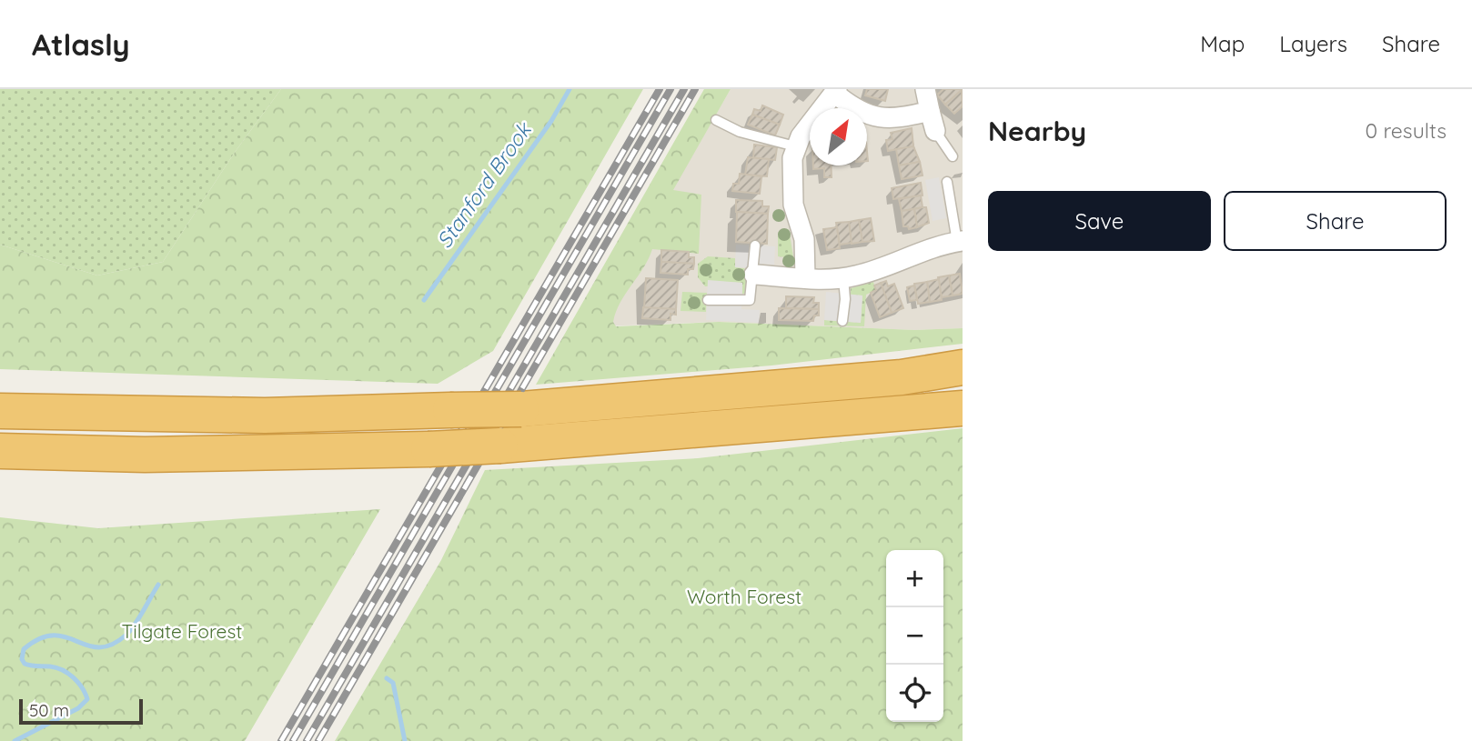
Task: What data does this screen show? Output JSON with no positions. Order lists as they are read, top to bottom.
{
  "water": ["Stanford Brook"],
  "parks": ["Worth Forest", "Tilgate Forest"],
  "scale_bar": "50 m",
  "north": "top right",
  "page": {
    "header": "Atlasly",
    "nav": ["Map", "Layers", "Share"],
    "heading": ["Nearby", "0 results"],
    "buttons": ["Save", "Share"],
    "map_buttons": ["+", "−"],
    "scale": "50 m"
  }
}
